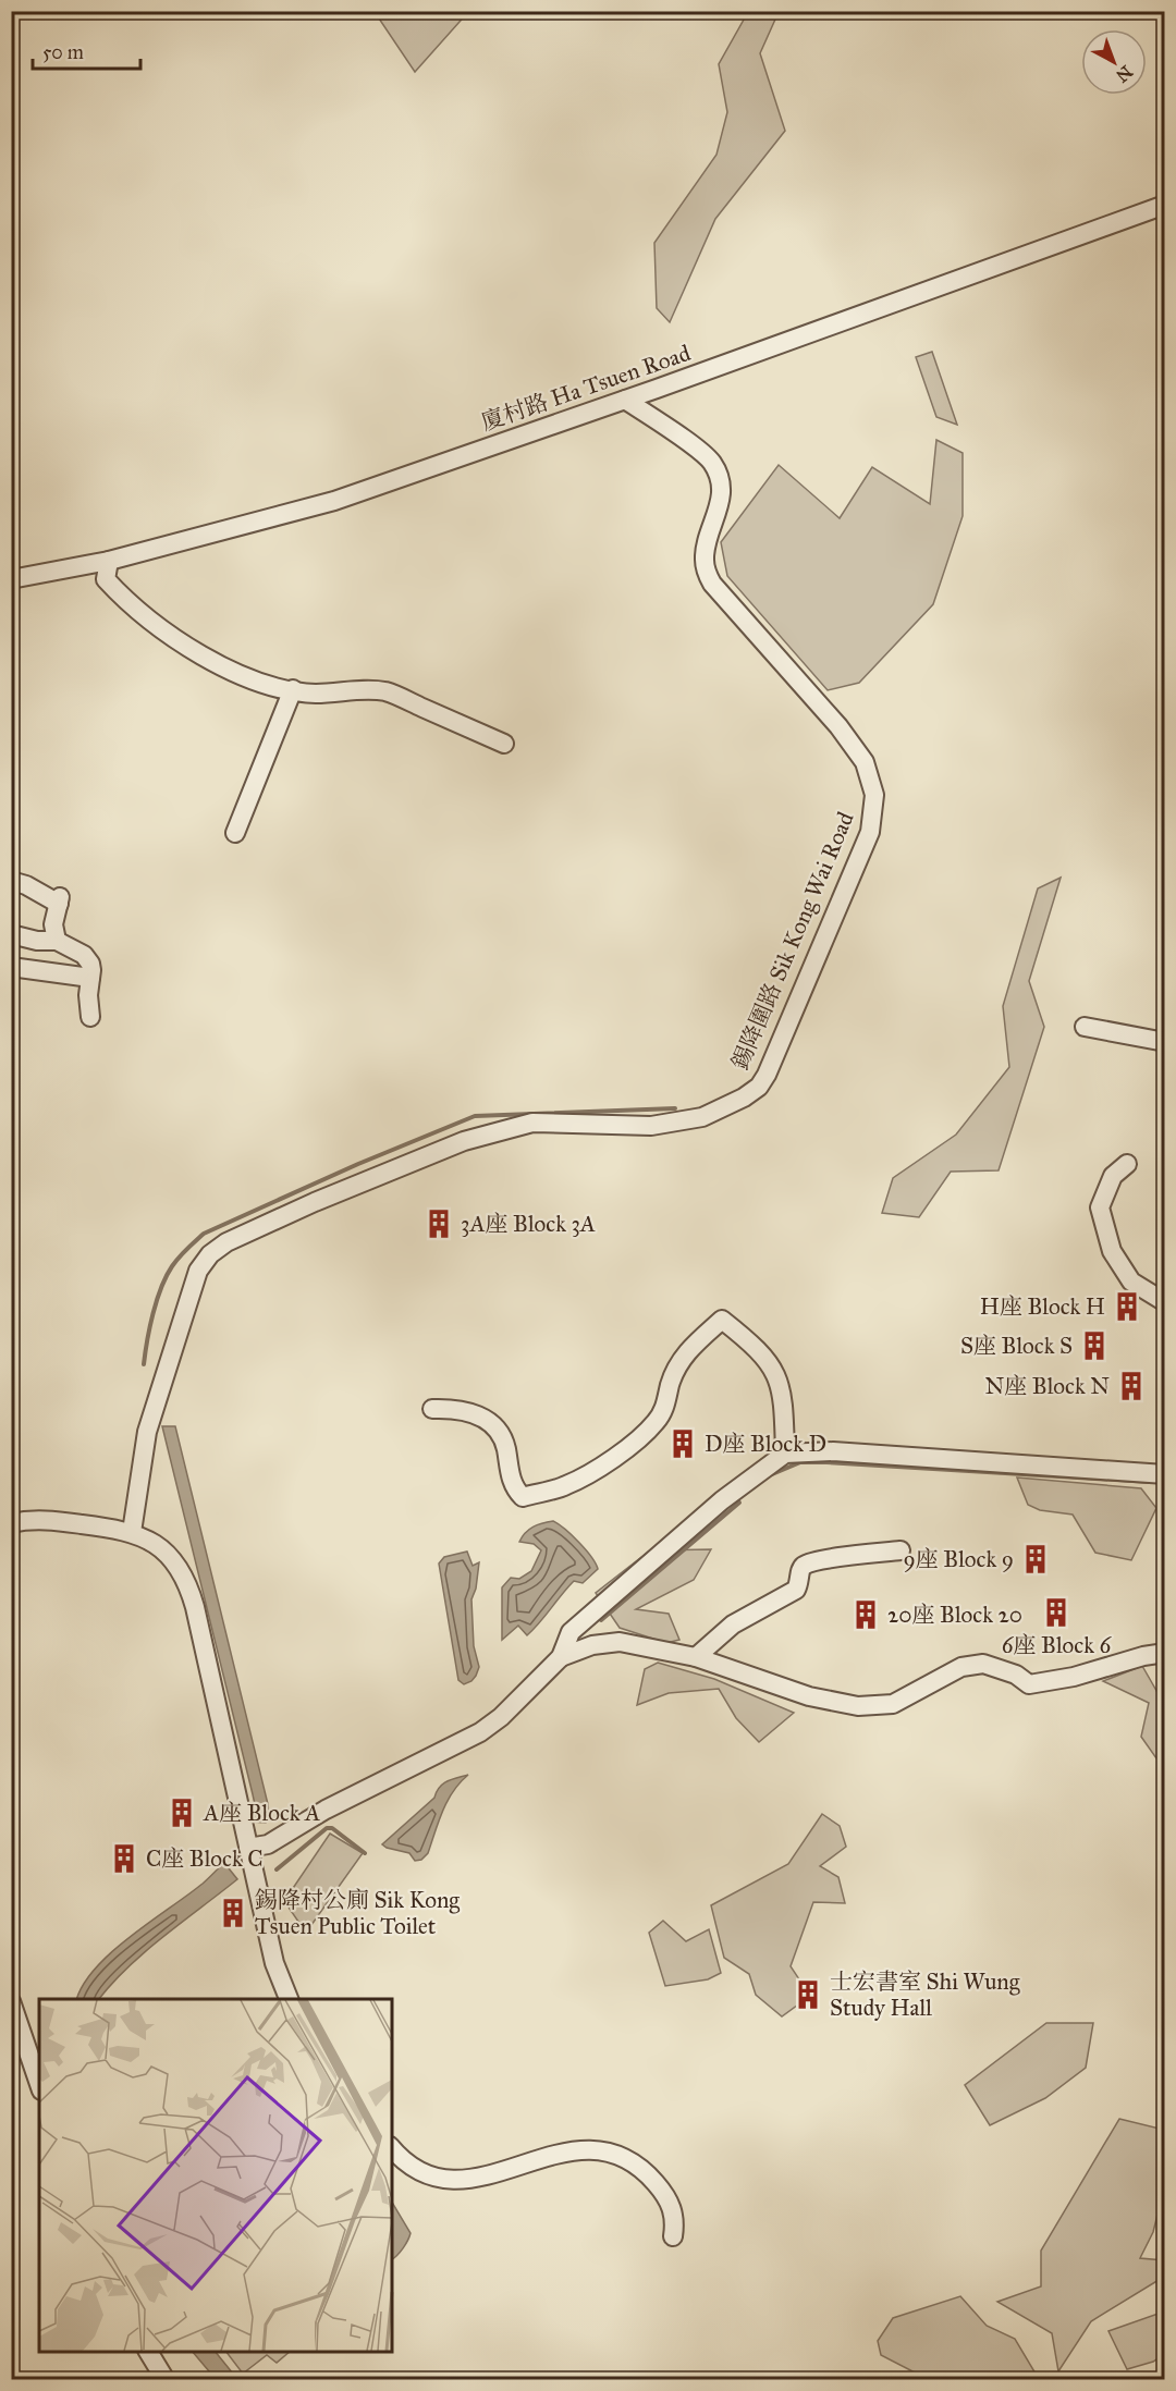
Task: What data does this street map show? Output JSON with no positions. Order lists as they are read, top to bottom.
{
  "streets": {
    "street": ["廈村路 Ha Tsuen Road", "錫降圍路 Sik Kong Wai Road"]
  },
  "crossings": [
    ["廈村路 Ha Tsuen Road", "錫降圍路 Sik Kong Wai Road"]
  ],
  "places": {
    "building": [
      "3A座 Block 3A",
      "H座 Block H",
      "S座 Block S",
      "N座 Block N",
      "D座 Block D",
      "9座 Block 9",
      "6座 Block 6",
      "20座 Block 20",
      "A座 Block A",
      "C座 Block C",
      "錫降村公廁 Sik Kong Tsuen Public Toilet",
      "士宏書室 Shi Wung Study Hall"
    ]
  },
  "scale_bar": "50 m",
  "north": "bottom right"
}
